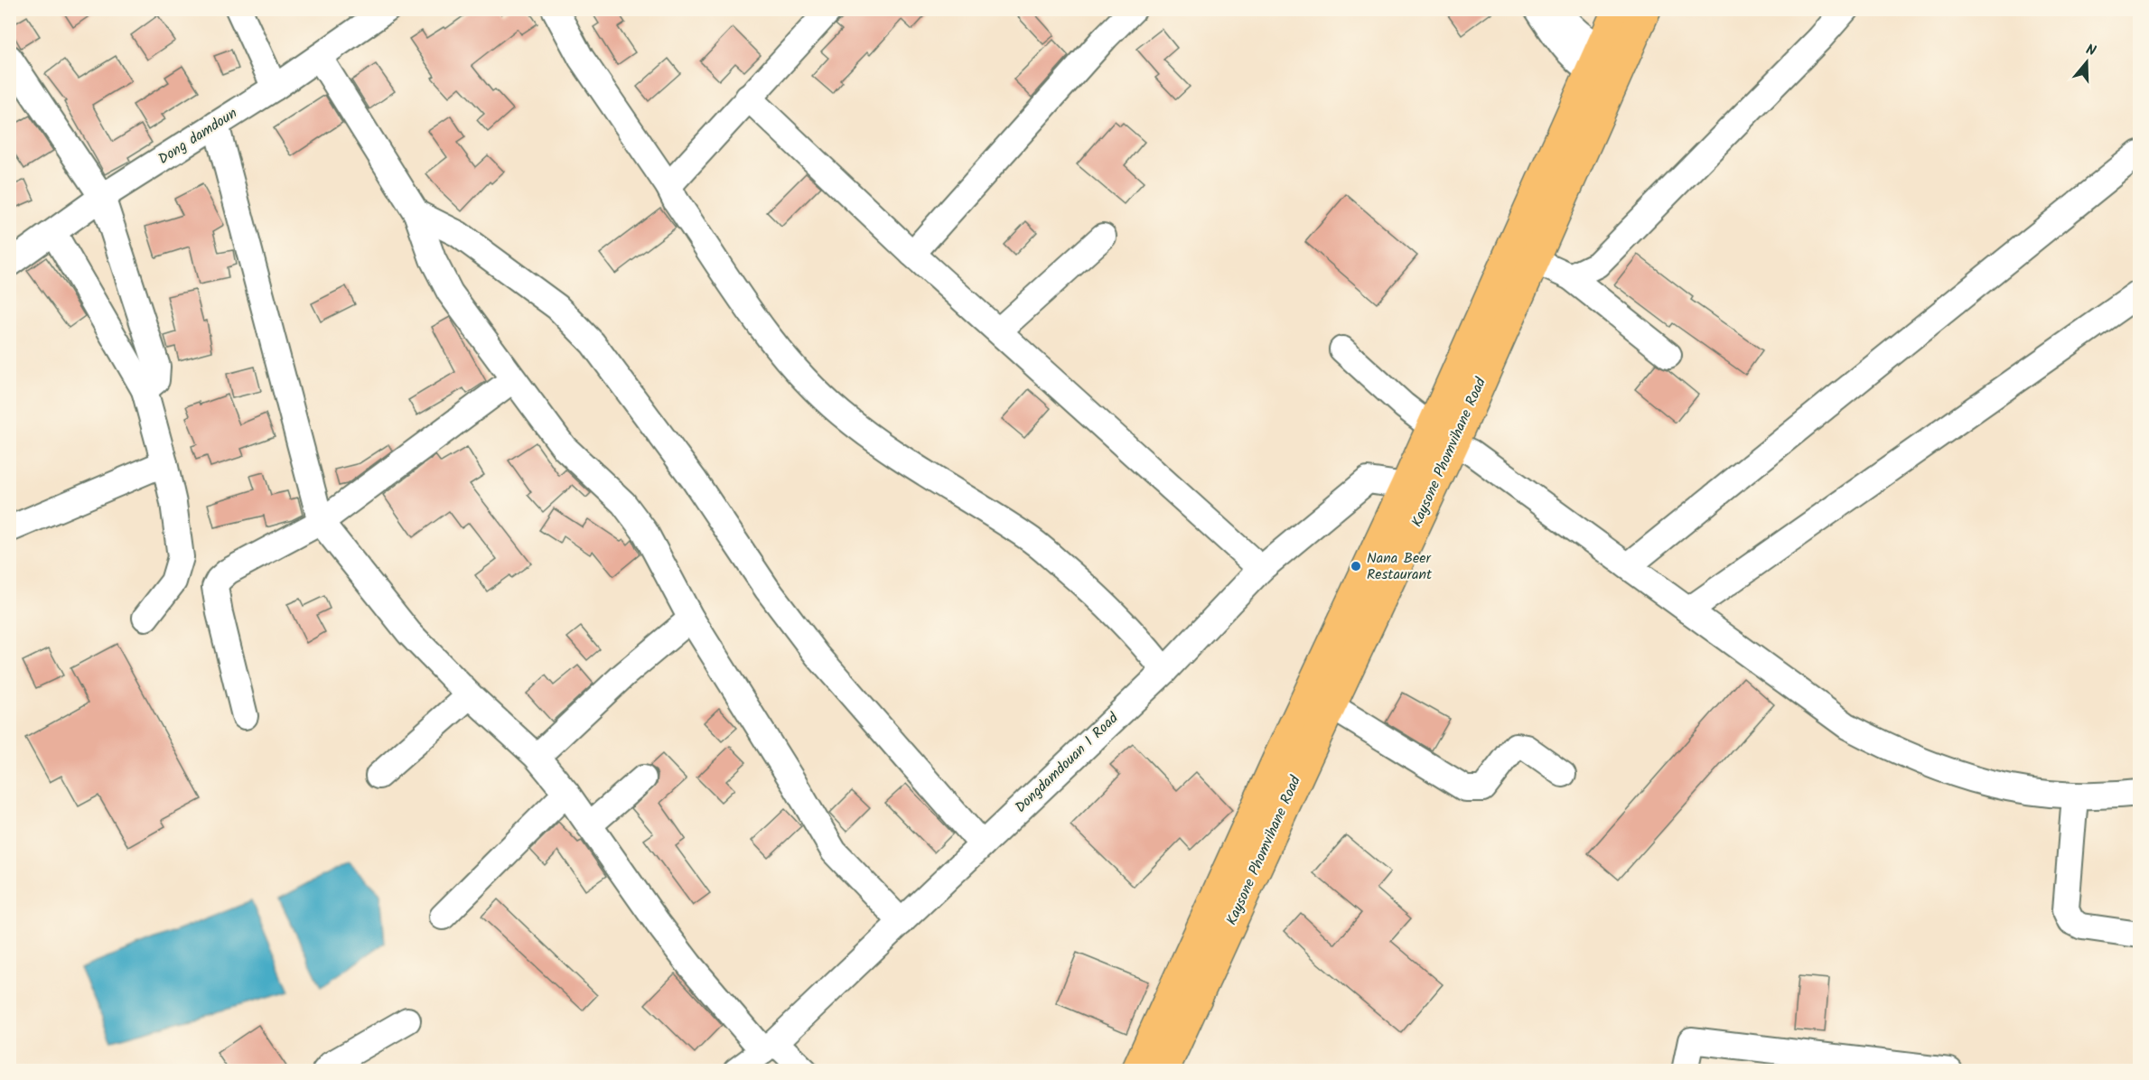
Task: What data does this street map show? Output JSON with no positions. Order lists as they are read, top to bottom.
{
  "streets": {
    "highway": ["Kaysone Phomvihane Road"],
    "street": ["Dong damdoun", "Dongdamdouan 1 Road"]
  },
  "crossings": [
    ["Kaysone Phomvihane Road", "Dongdamdouan 1 Road"]
  ],
  "places": ["Nana Beer Restaurant"],
  "north": "top"
}
